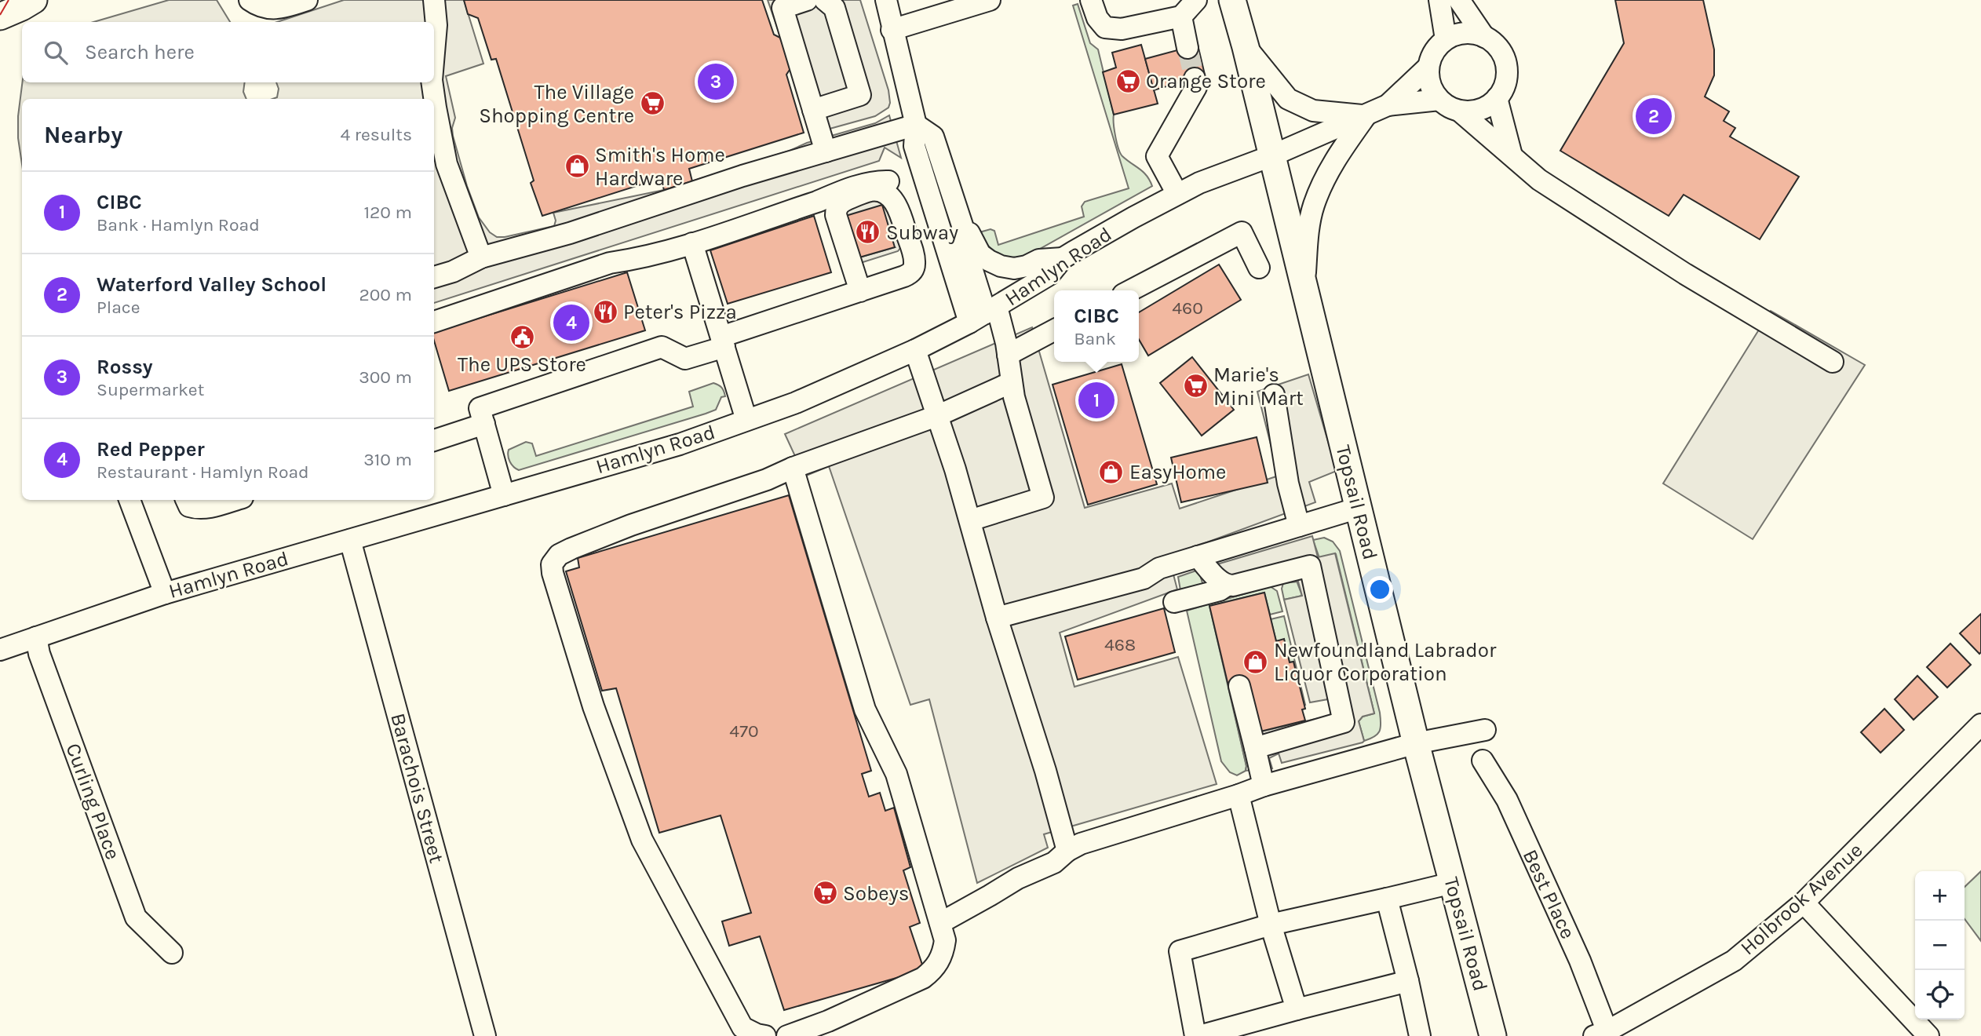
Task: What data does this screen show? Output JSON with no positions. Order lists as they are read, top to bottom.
{
  "streets": {
    "main road": ["Topsail Road"],
    "street": [
      "Hamlyn Road",
      "Barachois Street",
      "Curling Place",
      "Best Place",
      "Holbrook Avenue"
    ]
  },
  "crossings": [
    ["Hamlyn Road", "Topsail Road"],
    ["Hamlyn Road", "Barachois Street"],
    ["Hamlyn Road", "Curling Place"],
    ["Best Place", "Holbrook Avenue"]
  ],
  "places": {
    "supermarket": [
      "Orange Store",
      "The Village Shopping Centre",
      "Marie's Mini Mart",
      "Sobeys"
    ],
    "shop": ["Smith's Home Hardware", "EasyHome", "Newfoundland Labrador Liquor Corporation"],
    "restaurant": ["Subway", "Peter's Pizza"],
    "public building": ["The UPS Store"]
  },
  "house_numbers": ["460", "468", "470"],
  "page": {
    "search": "Search here",
    "pins": [
      "3",
      "2",
      "4",
      "1"
    ],
    "heading": ["Nearby", "4 results"],
    "list": [
      {
        "mark": "1",
        "name": "CIBC",
        "note": "Bank · Hamlyn Road",
        "value": "120 m"
      },
      {
        "mark": "2",
        "name": "Waterford Valley School",
        "note": "Place",
        "value": "200 m"
      },
      {
        "mark": "3",
        "name": "Rossy",
        "note": "Supermarket",
        "value": "300 m"
      },
      {
        "mark": "4",
        "name": "Red Pepper",
        "note": "Restaurant · Hamlyn Road",
        "value": "310 m"
      }
    ],
    "popup": ["CIBC", "Bank"],
    "map_buttons": ["+", "−"]
  }
}
